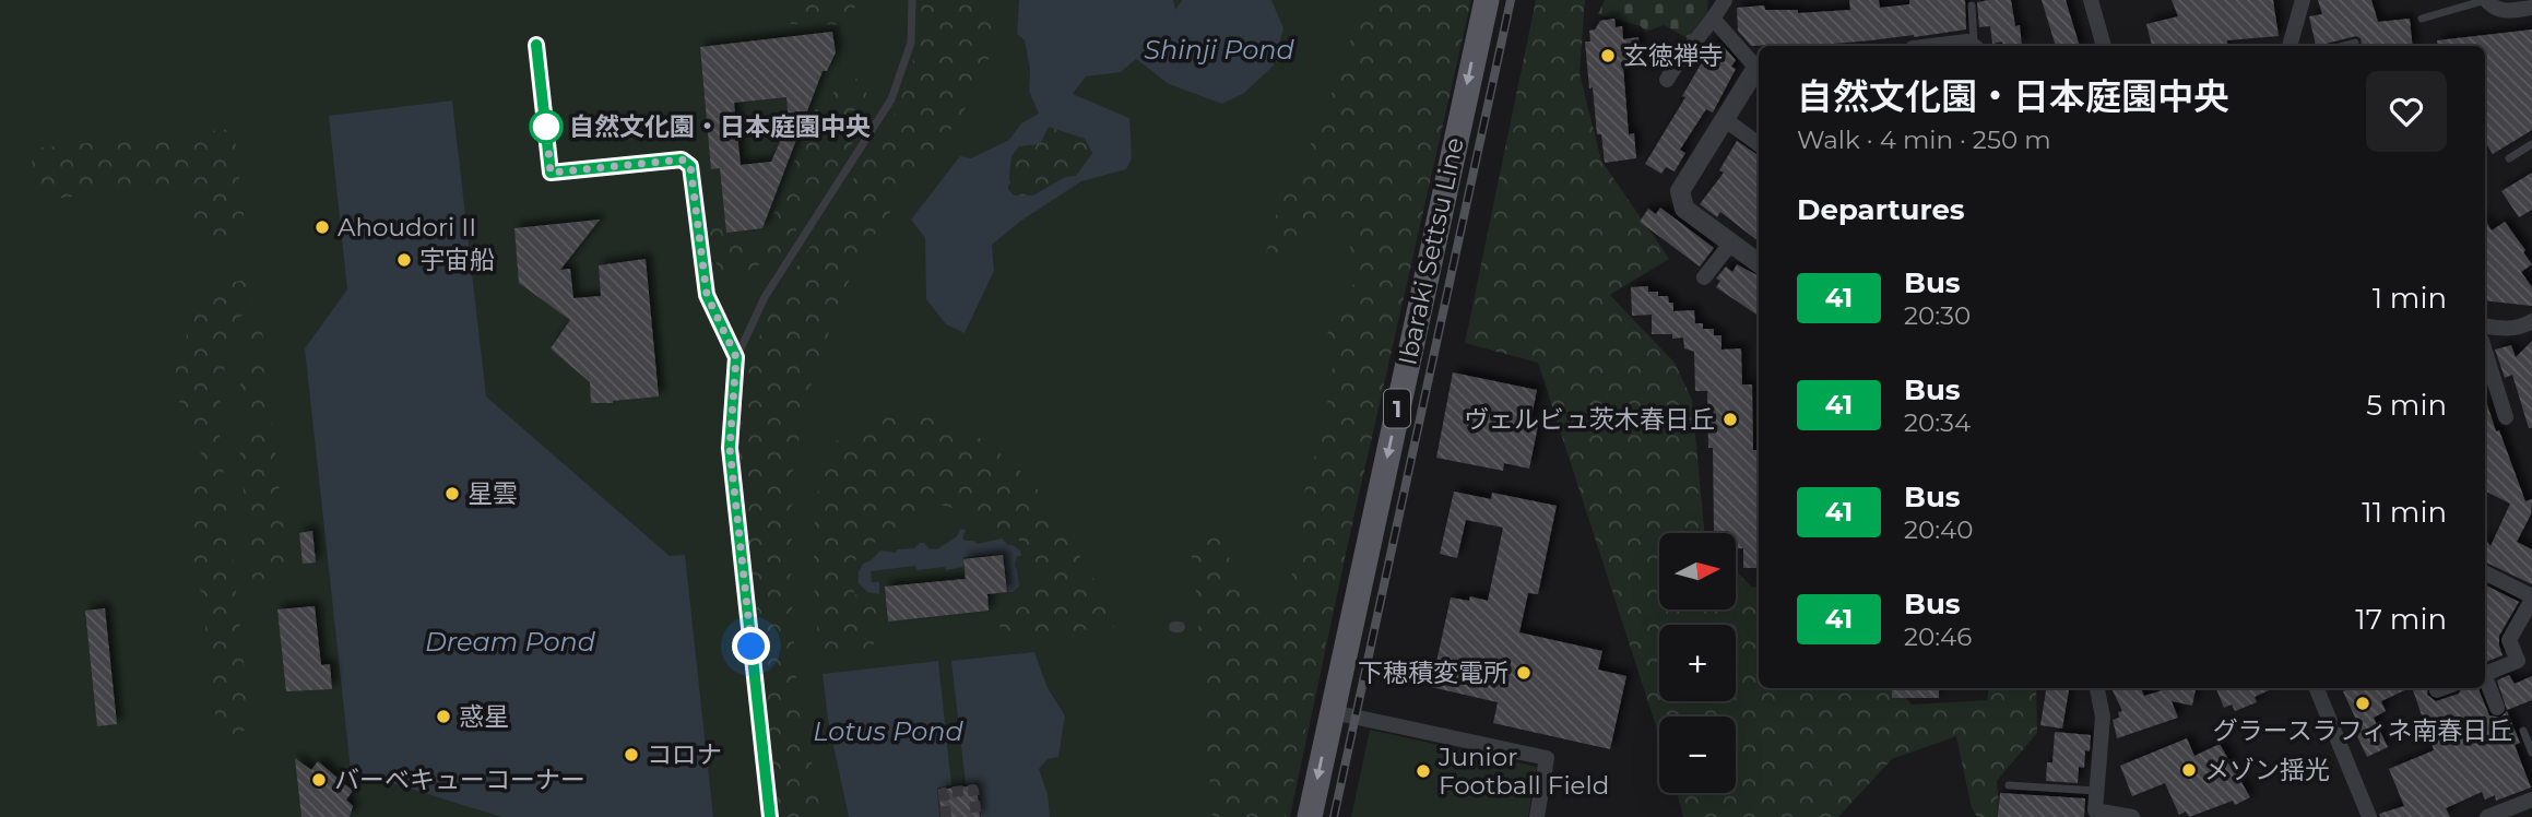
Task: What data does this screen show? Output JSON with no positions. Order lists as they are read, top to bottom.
{
  "streets": {
    "main road": ["Ibaraki Settsu Line", "1"]
  },
  "one_way": ["Ibaraki Settsu Line"],
  "water": ["Shinji Pond", "Dream Pond", "Lotus Pond"],
  "places": [
    "玄徳禅寺",
    "自然文化園・日本庭園中央",
    "Ahoudori II",
    "宇宙船",
    "ヴェルビュ茨木春日丘",
    "星雲",
    "下穂積変電所",
    "グラースラフィネ南春日丘",
    "惑星",
    "コロナ",
    "メゾン揺光",
    "Junior Football Field",
    "バーベキューコーナー"
  ],
  "lines": ["bus line 41"],
  "north": "right",
  "page": {
    "heading": [
      ["自然文化園・日本庭園中央", "Walk · 4 min · 250 m"],
      "Departures"
    ],
    "list": [
      {
        "mark": "41",
        "name": "Bus",
        "note": "20:30",
        "value": "1 min"
      },
      {
        "mark": "41",
        "name": "Bus",
        "note": "20:34",
        "value": "5 min"
      },
      {
        "mark": "41",
        "name": "Bus",
        "note": "20:40",
        "value": "11 min"
      },
      {
        "mark": "41",
        "name": "Bus",
        "note": "20:46",
        "value": "17 min"
      }
    ],
    "map_buttons": ["+", "−"]
  }
}
